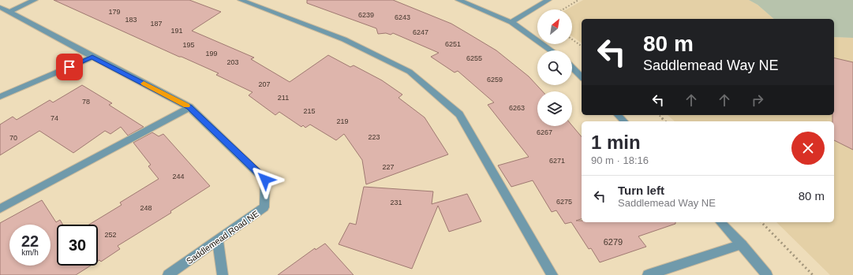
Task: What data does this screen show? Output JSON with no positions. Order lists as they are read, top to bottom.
{
  "streets": {
    "street": ["Saddlemead Road NE"]
  },
  "house_numbers": [
    "179",
    "6239",
    "6243",
    "183",
    "187",
    "191",
    "6247",
    "6251",
    "195",
    "199",
    "6255",
    "203",
    "6259",
    "207",
    "211",
    "78",
    "6263",
    "215",
    "74",
    "219",
    "6267",
    "223",
    "70",
    "6271",
    "227",
    "244",
    "6275",
    "231",
    "248",
    "252",
    "6279"
  ],
  "north": "top right",
  "page": {
    "turn": ["80 m", "Saddlemead Way NE"],
    "heading": ["1 min", "90 m · 18:16"],
    "list": [
      {
        "name": "Turn left",
        "note": "Saddlemead Way NE",
        "value": "80 m"
      }
    ],
    "speed": "22 km/h",
    "limit": "30"
  }
}
